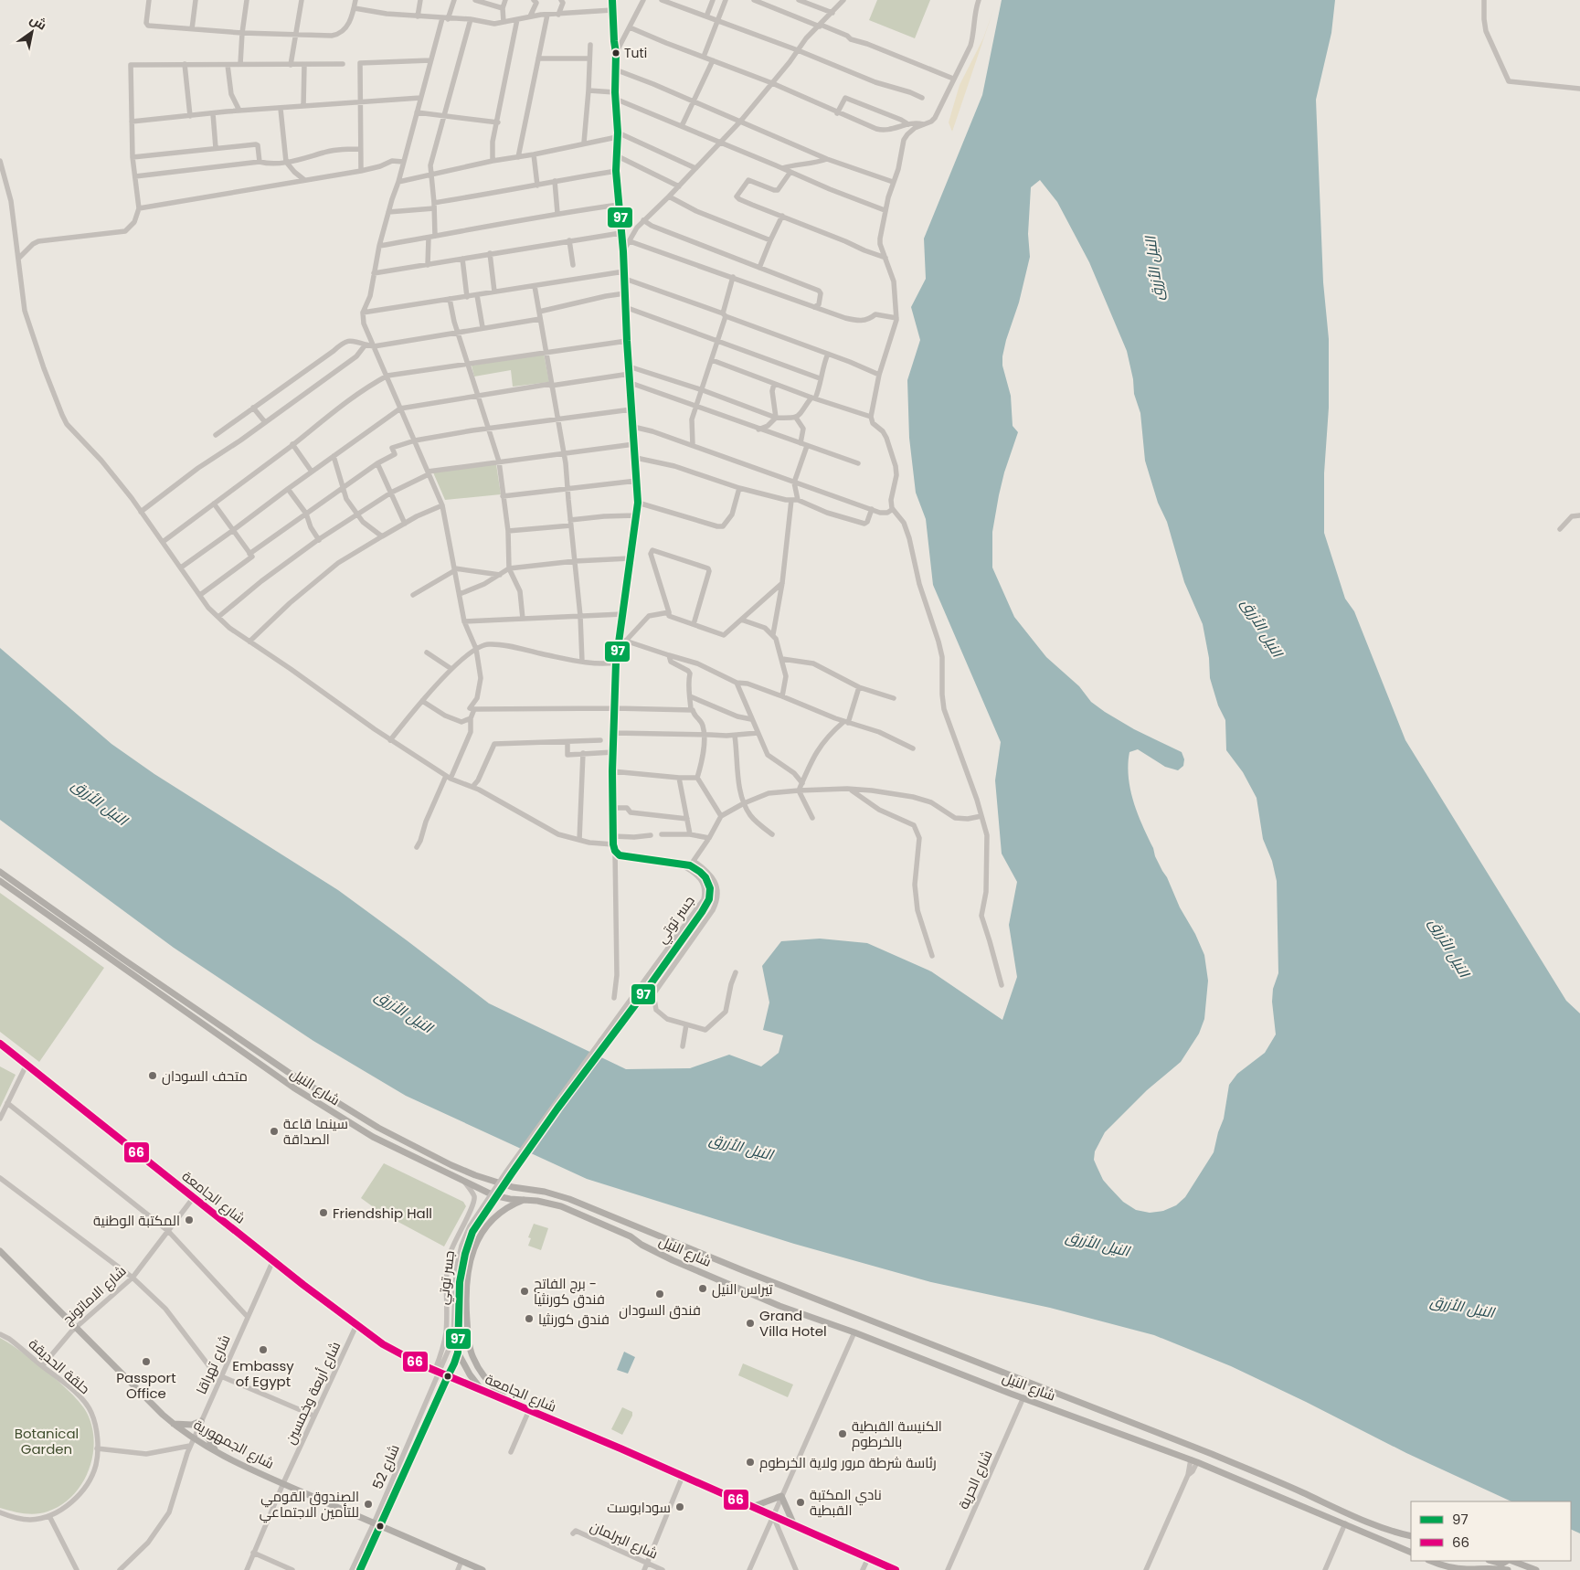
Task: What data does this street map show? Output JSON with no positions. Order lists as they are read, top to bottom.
{
  "streets": {
    "main road": ["شارع النيل", "شارع الجامعة", "شارع الجمهورية"],
    "street": [
      "جسر توتي",
      "شارع الاماتونج",
      "شارع تهراقا",
      "حلقة الحديقة",
      "شارع أربعة وخمسين",
      "شارع 52",
      "شارع الحرية",
      "شارع البرلمان"
    ]
  },
  "crossings": [
    ["جسر توتي", "شارع 52"],
    ["شارع النيل", "شارع الحرية"],
    ["شارع الجامعة", "شارع الاماتونج"],
    ["شارع الجامعة", "شارع تهراقا"],
    ["شارع الجامعة", "شارع أربعة وخمسين"],
    ["شارع الجامعة", "شارع 52"],
    ["شارع الاماتونج", "حلقة الحديقة"],
    ["شارع الاماتونج", "شارع الجمهورية"],
    ["شارع تهراقا", "شارع الجمهورية"],
    ["شارع أربعة وخمسين", "شارع الجمهورية"],
    ["شارع الجمهورية", "شارع 52"]
  ],
  "water": ["النيل الأزرق"],
  "parks": ["Botanical Garden"],
  "places": [
    "Tuti",
    "متحف السودان",
    "سينما قاعة الصداقة",
    "Friendship Hall",
    "المكتبة الوطنية",
    "تيراس النيل",
    "برج الفاتح - فندق كورنثيا",
    "فندق السودان",
    "فندق كورنثيا",
    "Grand Villa Hotel",
    "Embassy of Egypt",
    "Passport Office",
    "الكنيسة القبطية بالخرطوم",
    "رئاسة شرطة مرور ولاية الخرطوم",
    "نادي المكتبة القبطية",
    "الصندوق القومي للتأمين الاجتماعي",
    "سودابوست"
  ],
  "lines": ["transit line 97", "transit line 66"],
  "legend": ["97", "66"],
  "north": "top right"
}
